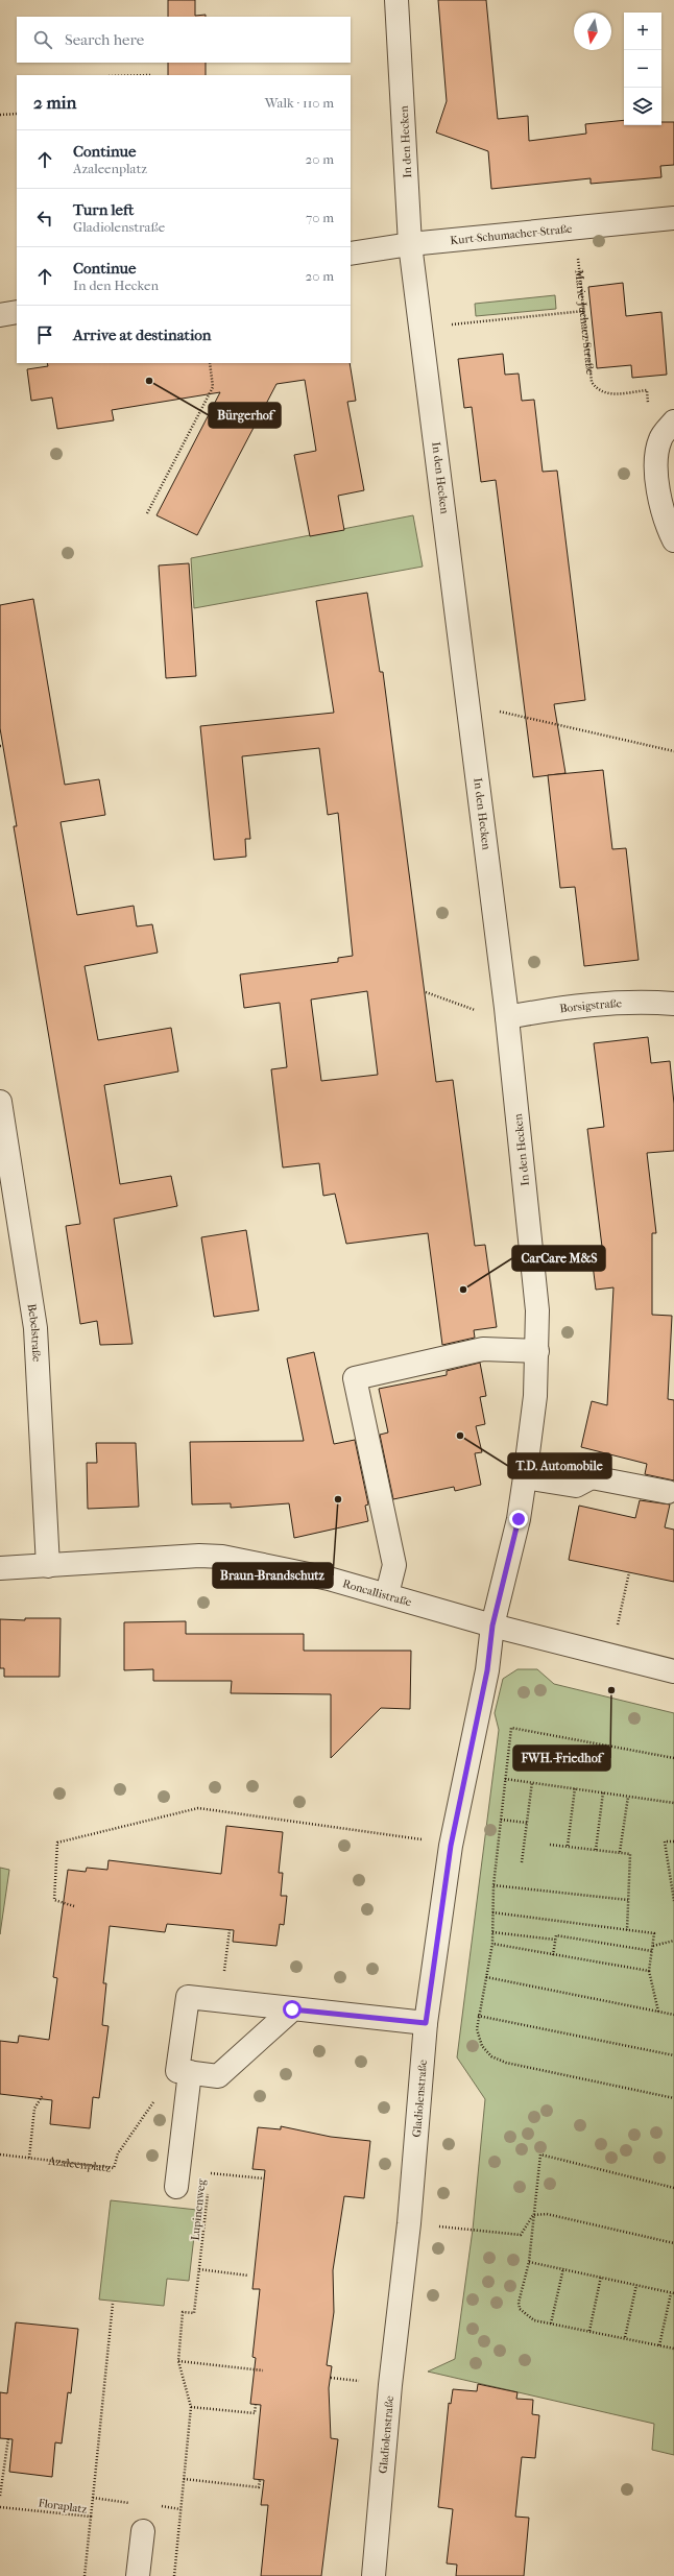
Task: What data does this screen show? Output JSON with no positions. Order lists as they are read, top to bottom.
{
  "streets": {
    "street": [
      "In den Hecken",
      "Kurt-Schumacher-Straße",
      "Borsigstraße",
      "Bebelstraße",
      "Roncallistraße",
      "Gladiolenstraße"
    ],
    "path": [
      "Marie-Juchacz-Straße",
      "Azaleenplatz",
      "Lupinenweg",
      "Floraplatz"
    ]
  },
  "crossings": [
    ["In den Hecken", "Kurt-Schumacher-Straße"],
    ["In den Hecken", "Borsigstraße"],
    ["In den Hecken", "Roncallistraße"],
    ["In den Hecken", "Gladiolenstraße"],
    ["Kurt-Schumacher-Straße", "Marie-Juchacz-Straße"],
    ["Bebelstraße", "Roncallistraße"],
    ["Roncallistraße", "Gladiolenstraße"]
  ],
  "places": [
    "Bürgerhof",
    "CarCare M&S",
    "T.D. Automobile",
    "Braun-Brandschutz",
    "FWH.-Friedhof"
  ],
  "north": "bottom",
  "page": {
    "map_buttons": ["+", "−"],
    "search": "Search here",
    "heading": ["2 min", "Walk · 110 m"],
    "list": [
      ["Continue", "Azaleenplatz", "20 m"],
      ["Turn left", "Gladiolenstraße", "70 m"],
      ["Continue", "In den Hecken", "20 m"],
      "Arrive at destination"
    ]
  }
}
